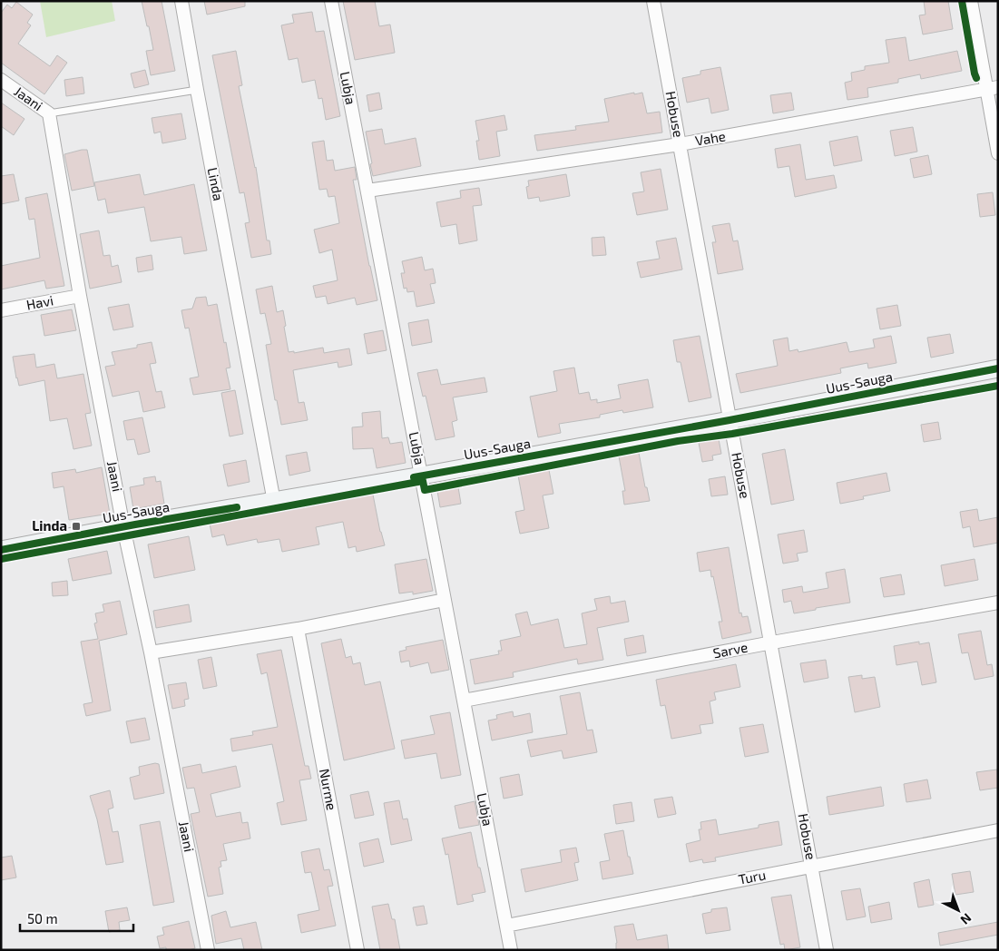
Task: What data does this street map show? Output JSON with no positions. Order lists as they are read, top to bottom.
{
  "streets": {
    "street": [
      "Lubja",
      "Jaani",
      "Hobuse",
      "Vahe",
      "Linda",
      "Havi",
      "Uus-Sauga",
      "Sarve",
      "Nurme",
      "Turu"
    ]
  },
  "crossings": [
    ["Lubja", "Vahe"],
    ["Lubja", "Uus-Sauga"],
    ["Lubja", "Sarve"],
    ["Lubja", "Turu"],
    ["Jaani", "Havi"],
    ["Jaani", "Uus-Sauga"],
    ["Hobuse", "Vahe"],
    ["Hobuse", "Uus-Sauga"],
    ["Hobuse", "Sarve"],
    ["Hobuse", "Turu"],
    ["Linda", "Uus-Sauga"]
  ],
  "places": {
    "transit": ["Linda"]
  },
  "scale_bar": "50 m",
  "north": "bottom right"
}
